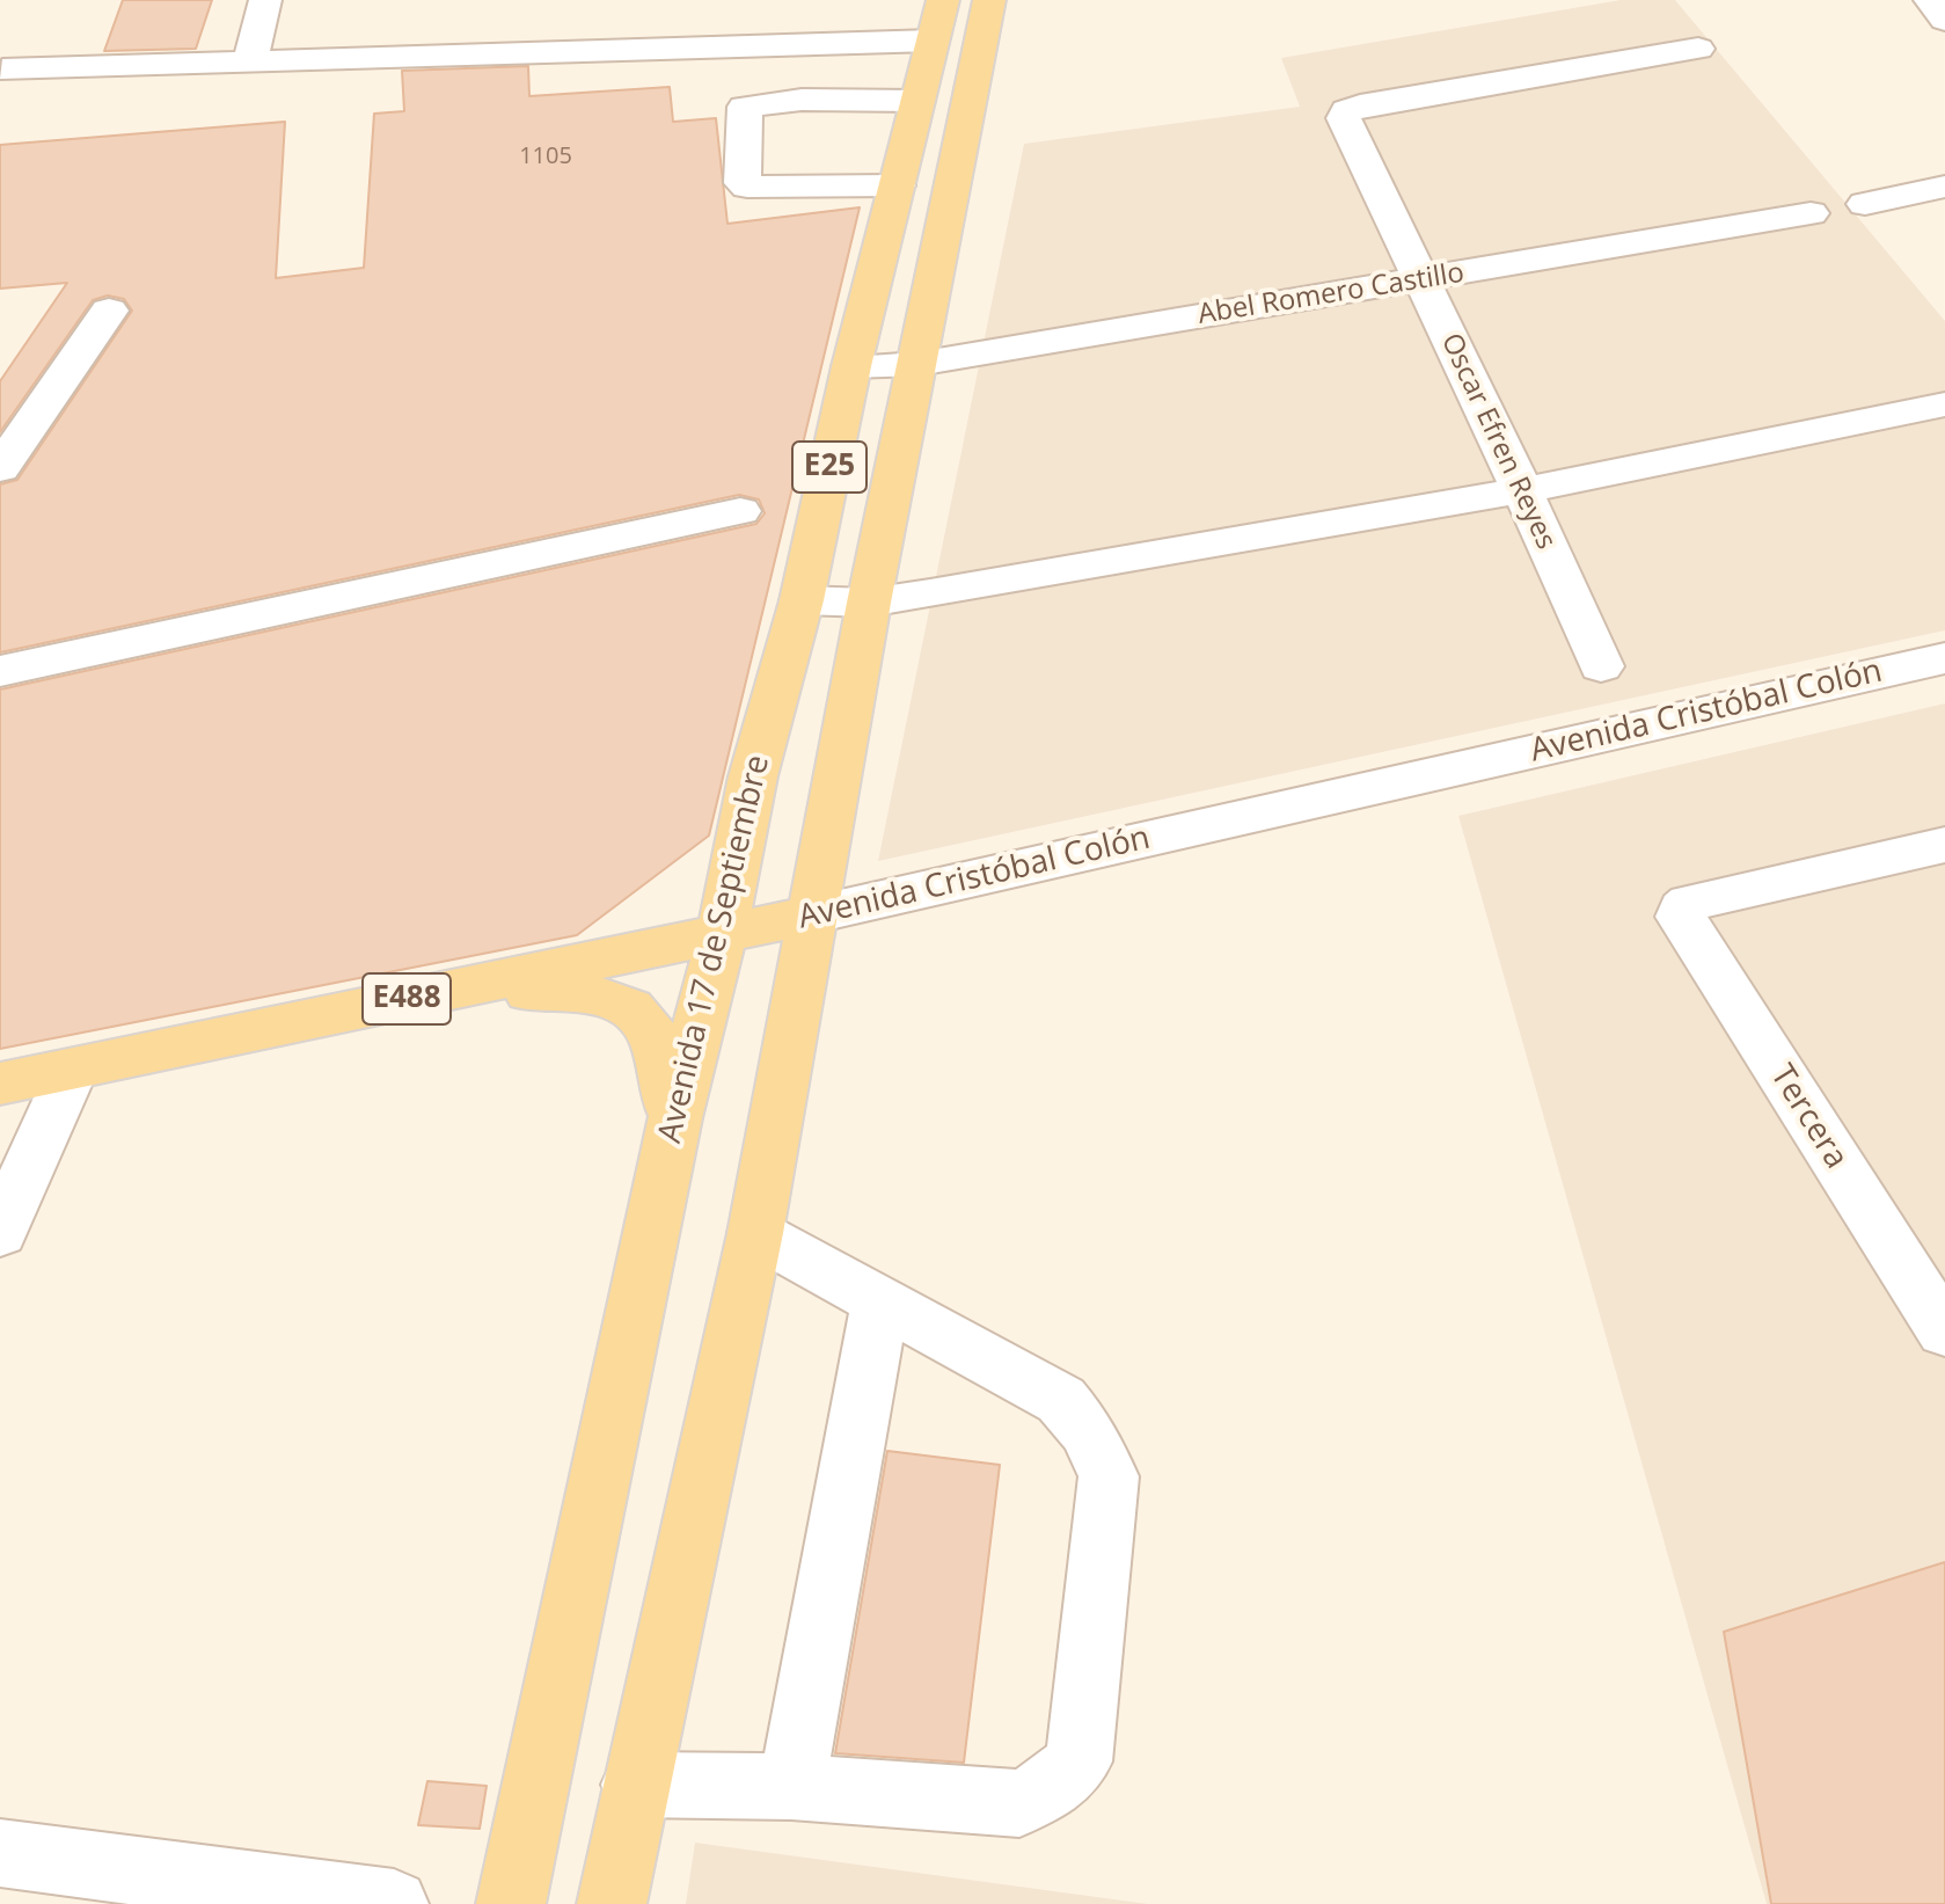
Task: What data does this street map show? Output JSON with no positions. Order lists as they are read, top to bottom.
{
  "streets": {
    "main road": [
      "E25",
      "Avenida Cristóbal Colón",
      "Avenida 17 de Septiembre",
      "E488"
    ],
    "street": ["Abel Romero Castillo", "Oscar Efren Reyes", "Tercera"]
  },
  "crossings": [
    ["Abel Romero Castillo", "Oscar Efren Reyes"],
    ["Abel Romero Castillo", "E25"],
    ["Abel Romero Castillo", "Avenida 17 de Septiembre"],
    ["E25", "Avenida Cristóbal Colón"],
    ["Avenida Cristóbal Colón", "Avenida 17 de Septiembre"]
  ],
  "house_numbers": ["1105"]
}
